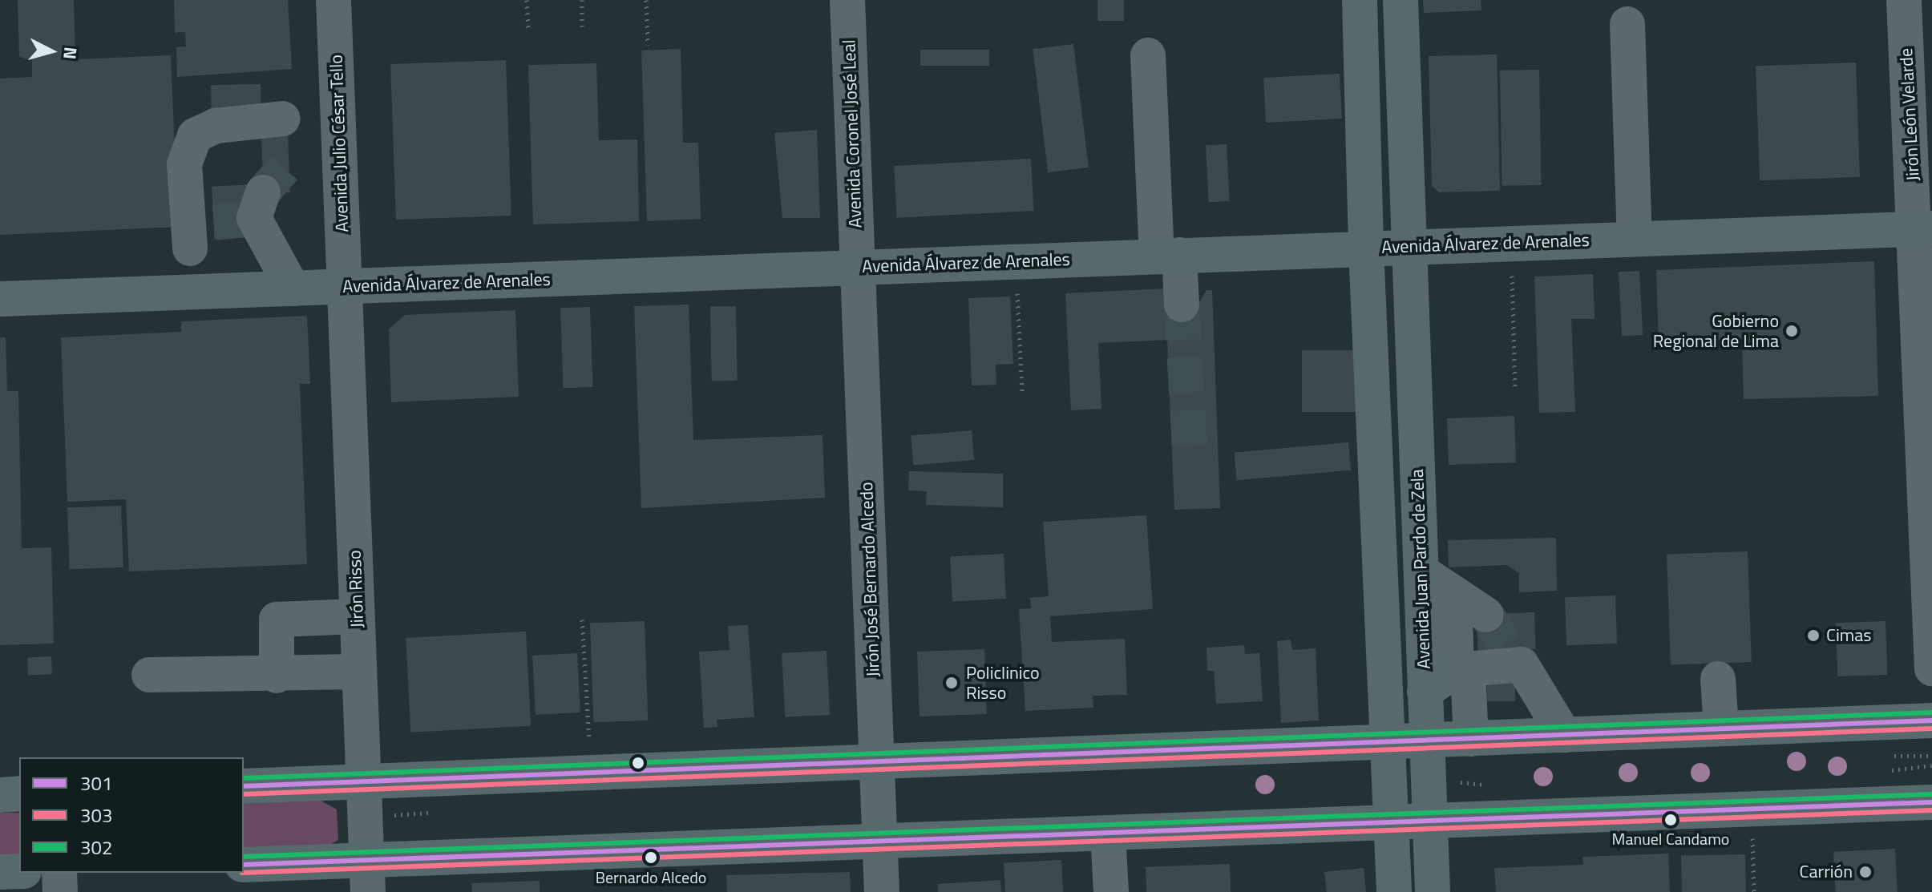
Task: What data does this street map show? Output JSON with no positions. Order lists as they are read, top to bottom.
{
  "streets": {
    "main road": ["Avenida Álvarez de Arenales", "Avenida Juan Pardo de Zela"],
    "street": [
      "Jirón León Velarde",
      "Avenida Coronel José Leal",
      "Avenida Julio César Tello",
      "Jirón José Bernardo Alcedo",
      "Jirón Risso"
    ]
  },
  "crossings": [
    ["Jirón León Velarde", "Avenida Álvarez de Arenales"],
    ["Avenida Coronel José Leal", "Avenida Álvarez de Arenales"],
    ["Avenida Coronel José Leal", "Jirón José Bernardo Alcedo"],
    ["Avenida Julio César Tello", "Avenida Álvarez de Arenales"],
    ["Avenida Julio César Tello", "Jirón Risso"],
    ["Avenida Álvarez de Arenales", "Avenida Juan Pardo de Zela"],
    ["Avenida Álvarez de Arenales", "Jirón José Bernardo Alcedo"],
    ["Avenida Álvarez de Arenales", "Jirón Risso"]
  ],
  "places": [
    "Gobierno Regional de Lima",
    "Cimas",
    "Policlinico Risso",
    "Manuel Candamo",
    "Bernardo Alcedo",
    "Carrión"
  ],
  "lines": ["transit line 302", "transit line 301", "transit line 303"],
  "legend": ["301", "303", "302"],
  "north": "right"
}
